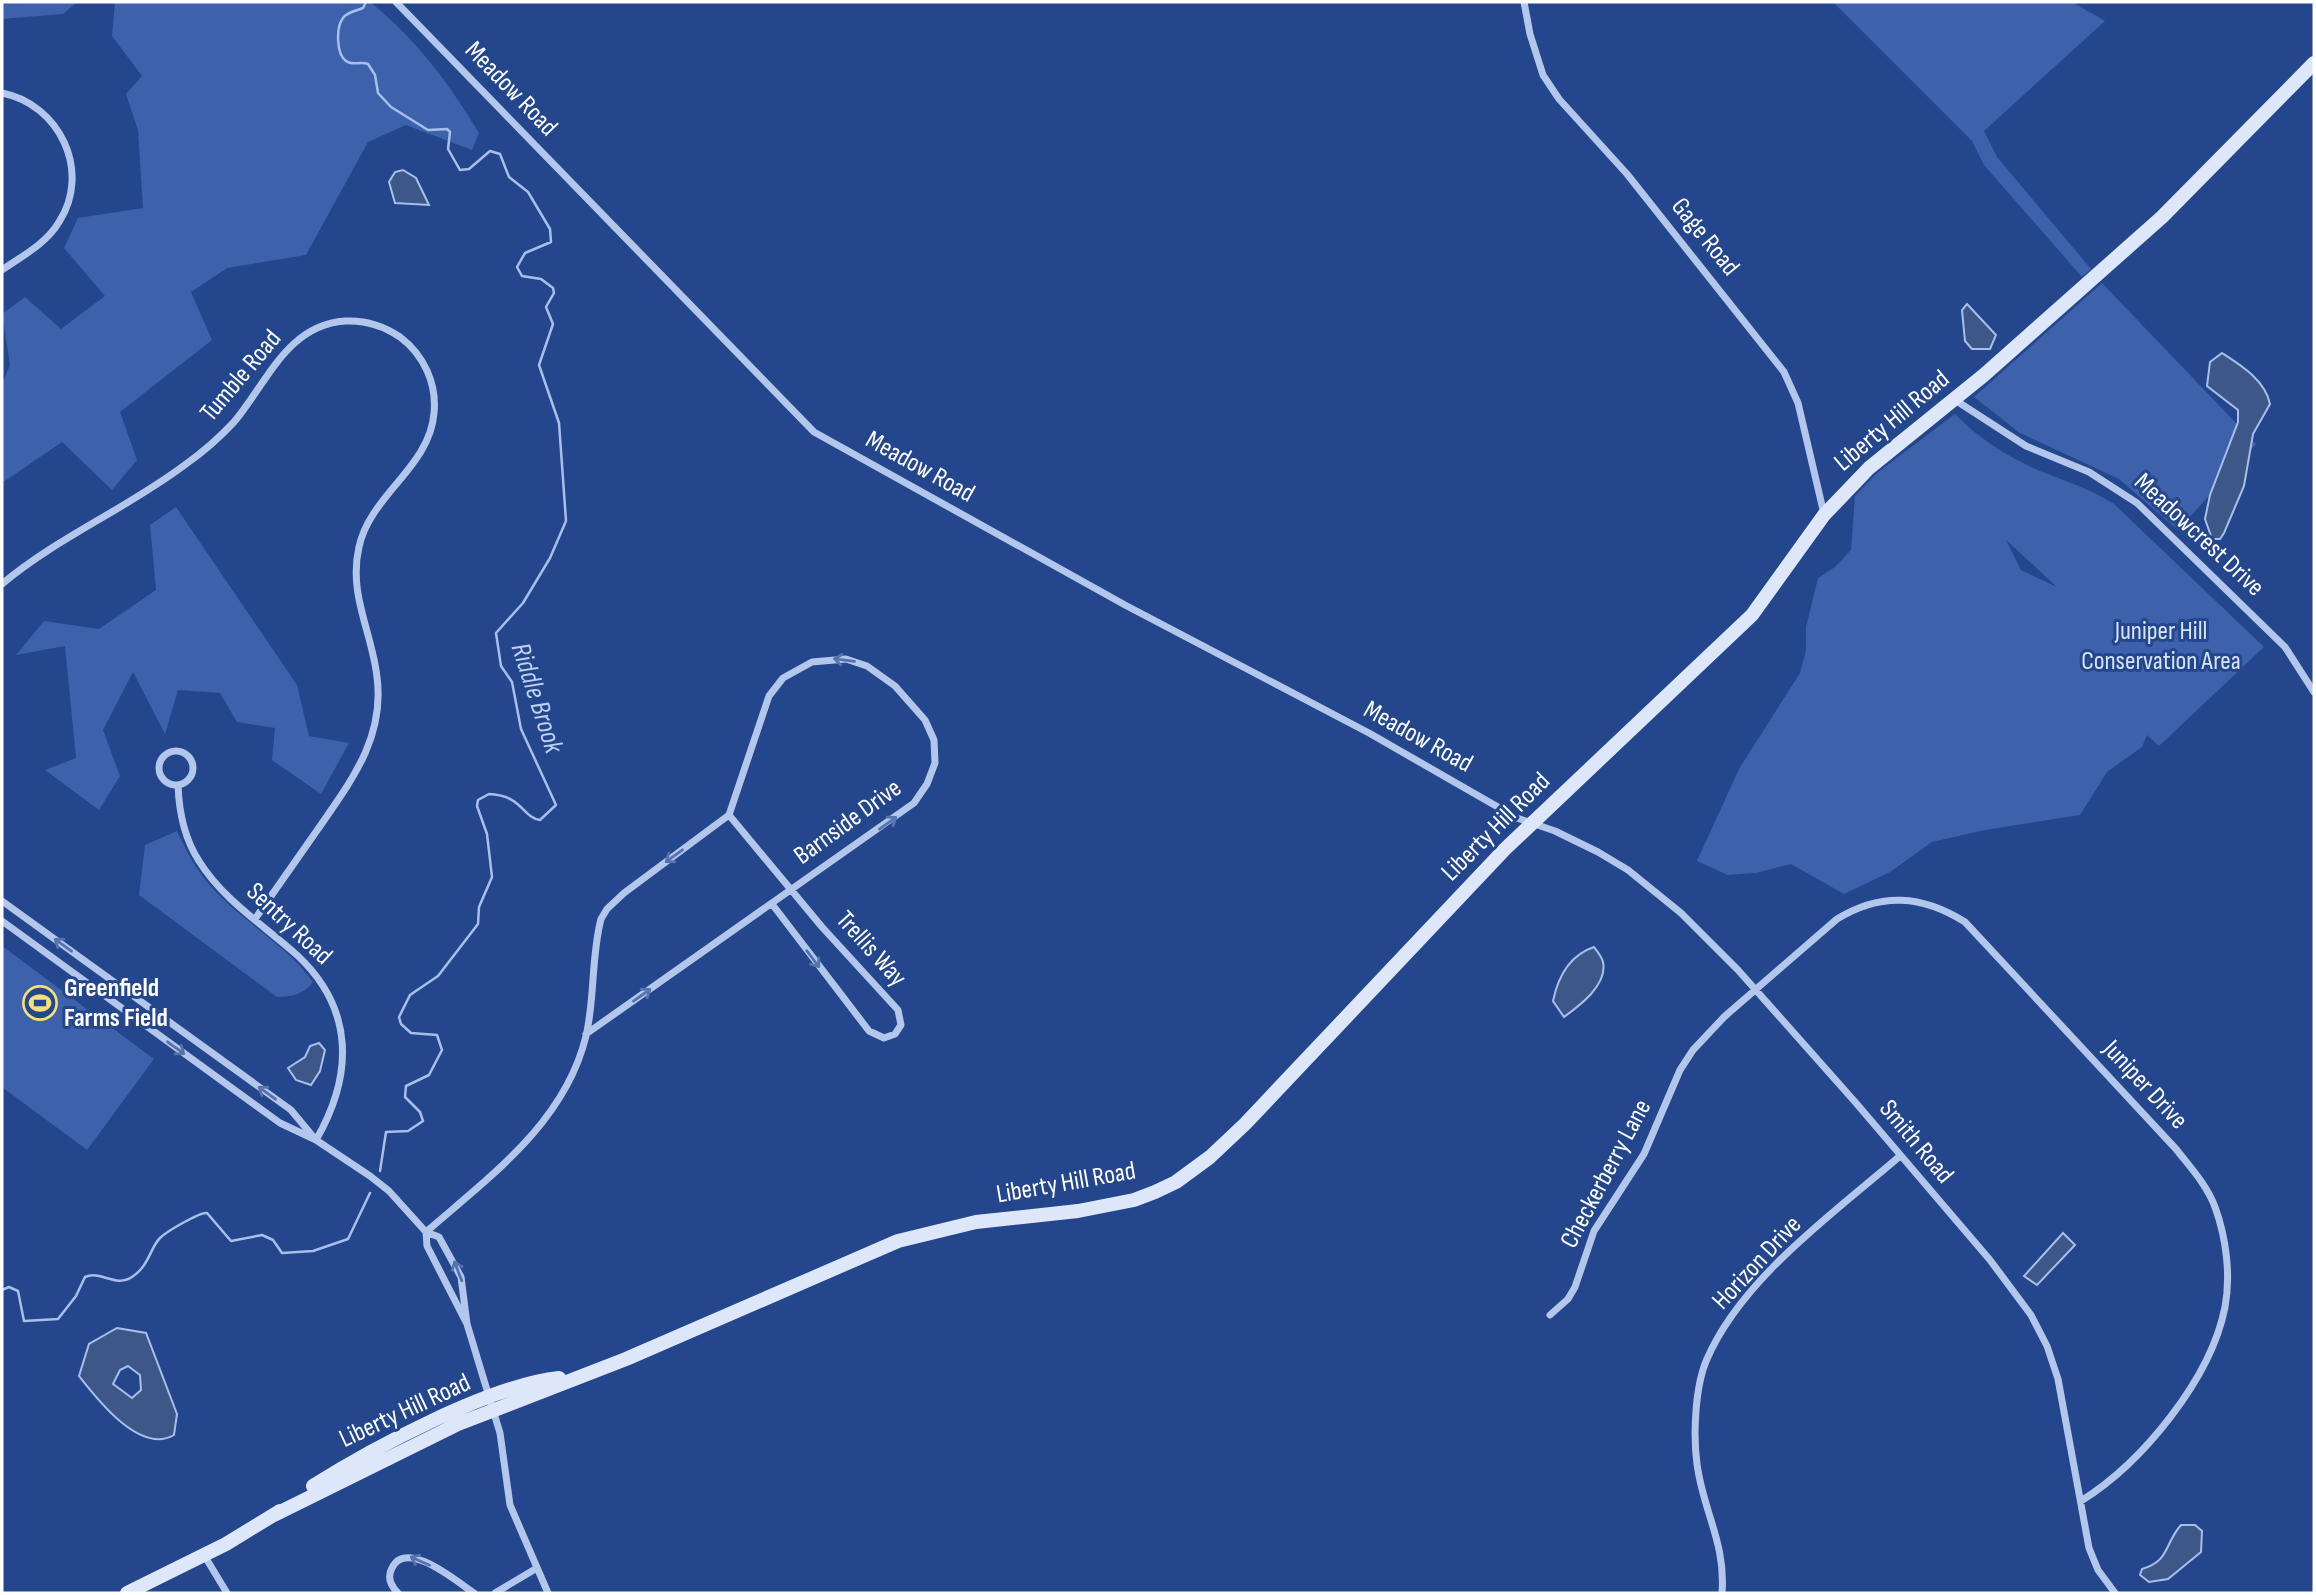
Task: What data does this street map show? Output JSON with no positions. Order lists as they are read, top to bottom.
{
  "streets": {
    "street": [
      "Meadow Road",
      "Gage Road",
      "Tumble Road",
      "Liberty Hill Road",
      "Meadowcrest Drive",
      "Barnside Drive",
      "Sentry Road",
      "Trellis Way",
      "Juniper Drive",
      "Smith Road",
      "Checkerberry Lane",
      "Horizon Drive"
    ]
  },
  "crossings": [
    ["Meadow Road", "Liberty Hill Road"],
    ["Meadow Road", "Smith Road"],
    ["Gage Road", "Liberty Hill Road"],
    ["Tumble Road", "Sentry Road"],
    ["Liberty Hill Road", "Meadowcrest Drive"],
    ["Liberty Hill Road", "Smith Road"],
    ["Barnside Drive", "Trellis Way"],
    ["Juniper Drive", "Smith Road"],
    ["Juniper Drive", "Checkerberry Lane"],
    ["Smith Road", "Checkerberry Lane"],
    ["Smith Road", "Horizon Drive"]
  ],
  "water": ["Riddle Brook"],
  "parks": ["Juniper Hill Conservation Area"],
  "places": {
    "sports": ["Greenfield Farms Field"]
  }
}
